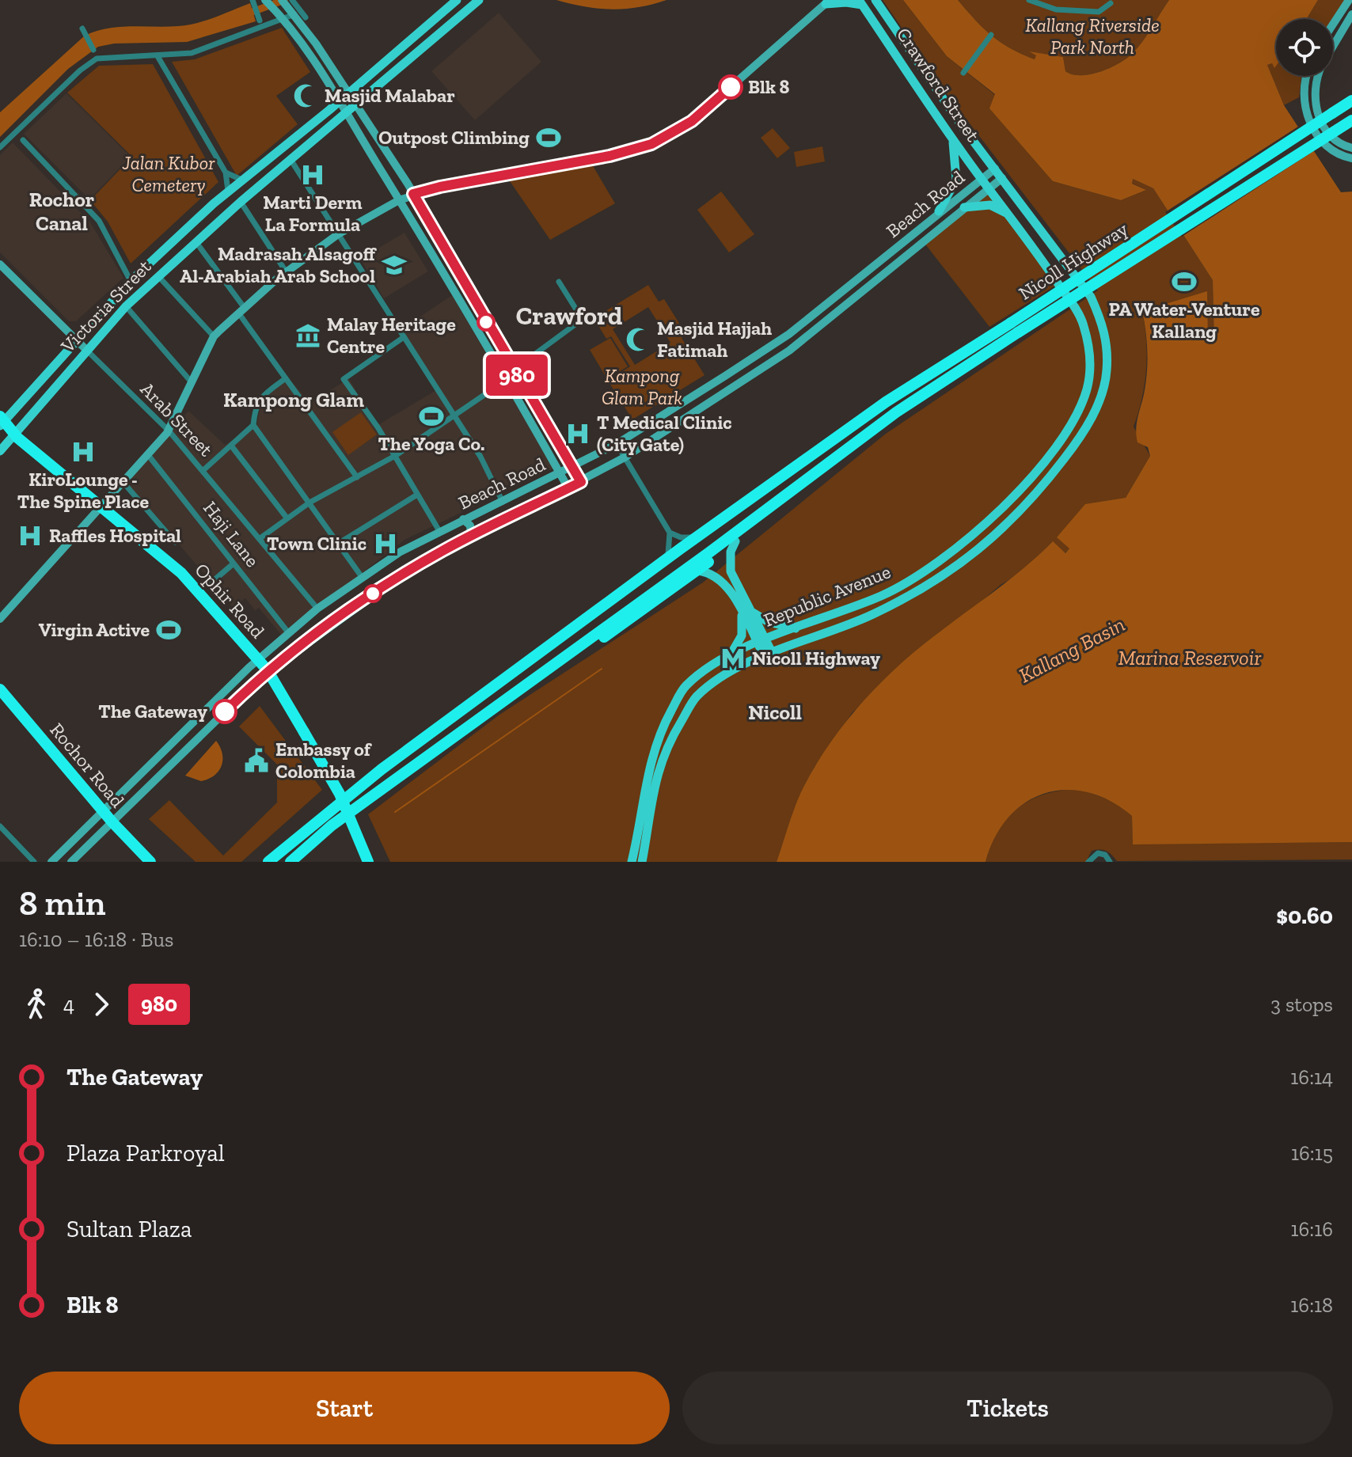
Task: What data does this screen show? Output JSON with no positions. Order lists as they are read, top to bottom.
{
  "streets": {
    "highway": ["Nicoll Highway", "Ophir Road", "Rochor Road"],
    "main road": [
      "Crawford Street",
      "Beach Road",
      "Victoria Street",
      "Arab Street",
      "Republic Avenue"
    ],
    "street": ["Haji Lane"]
  },
  "crossings": [
    ["Crawford Street", "Beach Road"],
    ["Crawford Street", "Republic Avenue"],
    ["Beach Road", "Arab Street"],
    ["Beach Road", "Haji Lane"],
    ["Beach Road", "Republic Avenue"],
    ["Beach Road", "Ophir Road"],
    ["Beach Road", "Rochor Road"],
    ["Victoria Street", "Arab Street"],
    ["Victoria Street", "Ophir Road"]
  ],
  "districts": [
    "Rochor Canal",
    "Crawford",
    "Kampong Glam",
    "Nicoll"
  ],
  "water": ["Kallang Basin", "Marina Reservoir"],
  "parks": ["Kallang Riverside Park North", "Jalan Kubor Cemetery", "Kampong Glam Park"],
  "places": {
    "other": ["Blk 8", "The Gateway"],
    "mosque": ["Masjid Malabar", "Masjid Hajjah Fatimah"],
    "sports": [
      "Outpost Climbing",
      "PA Water-Venture Kallang",
      "The Yoga Co.",
      "Virgin Active"
    ],
    "hospital": [
      "Marti Derm La Formula",
      "T Medical Clinic (City Gate)",
      "KiroLounge - The Spine Place",
      "Raffles Hospital",
      "Town Clinic"
    ],
    "school or university": ["Madrasah Alsagoff Al-Arabiah Arab School"],
    "museum": ["Malay Heritage Centre"],
    "metro station": ["Nicoll Highway"],
    "public building": ["Embassy of Colombia"]
  },
  "lines": ["bus line 980"],
  "page": {
    "on_map": "980",
    "heading": ["8 min", "16:10 – 16:18 · Bus", "$0.60"],
    "legs": ["4", "980", "3 stops"],
    "list": [
      {
        "name": "The Gateway",
        "value": "16:14"
      },
      {
        "name": "Plaza Parkroyal",
        "value": "16:15"
      },
      {
        "name": "Sultan Plaza",
        "value": "16:16"
      },
      {
        "name": "Blk 8",
        "value": "16:18"
      }
    ],
    "buttons": ["Start", "Tickets"]
  }
}
